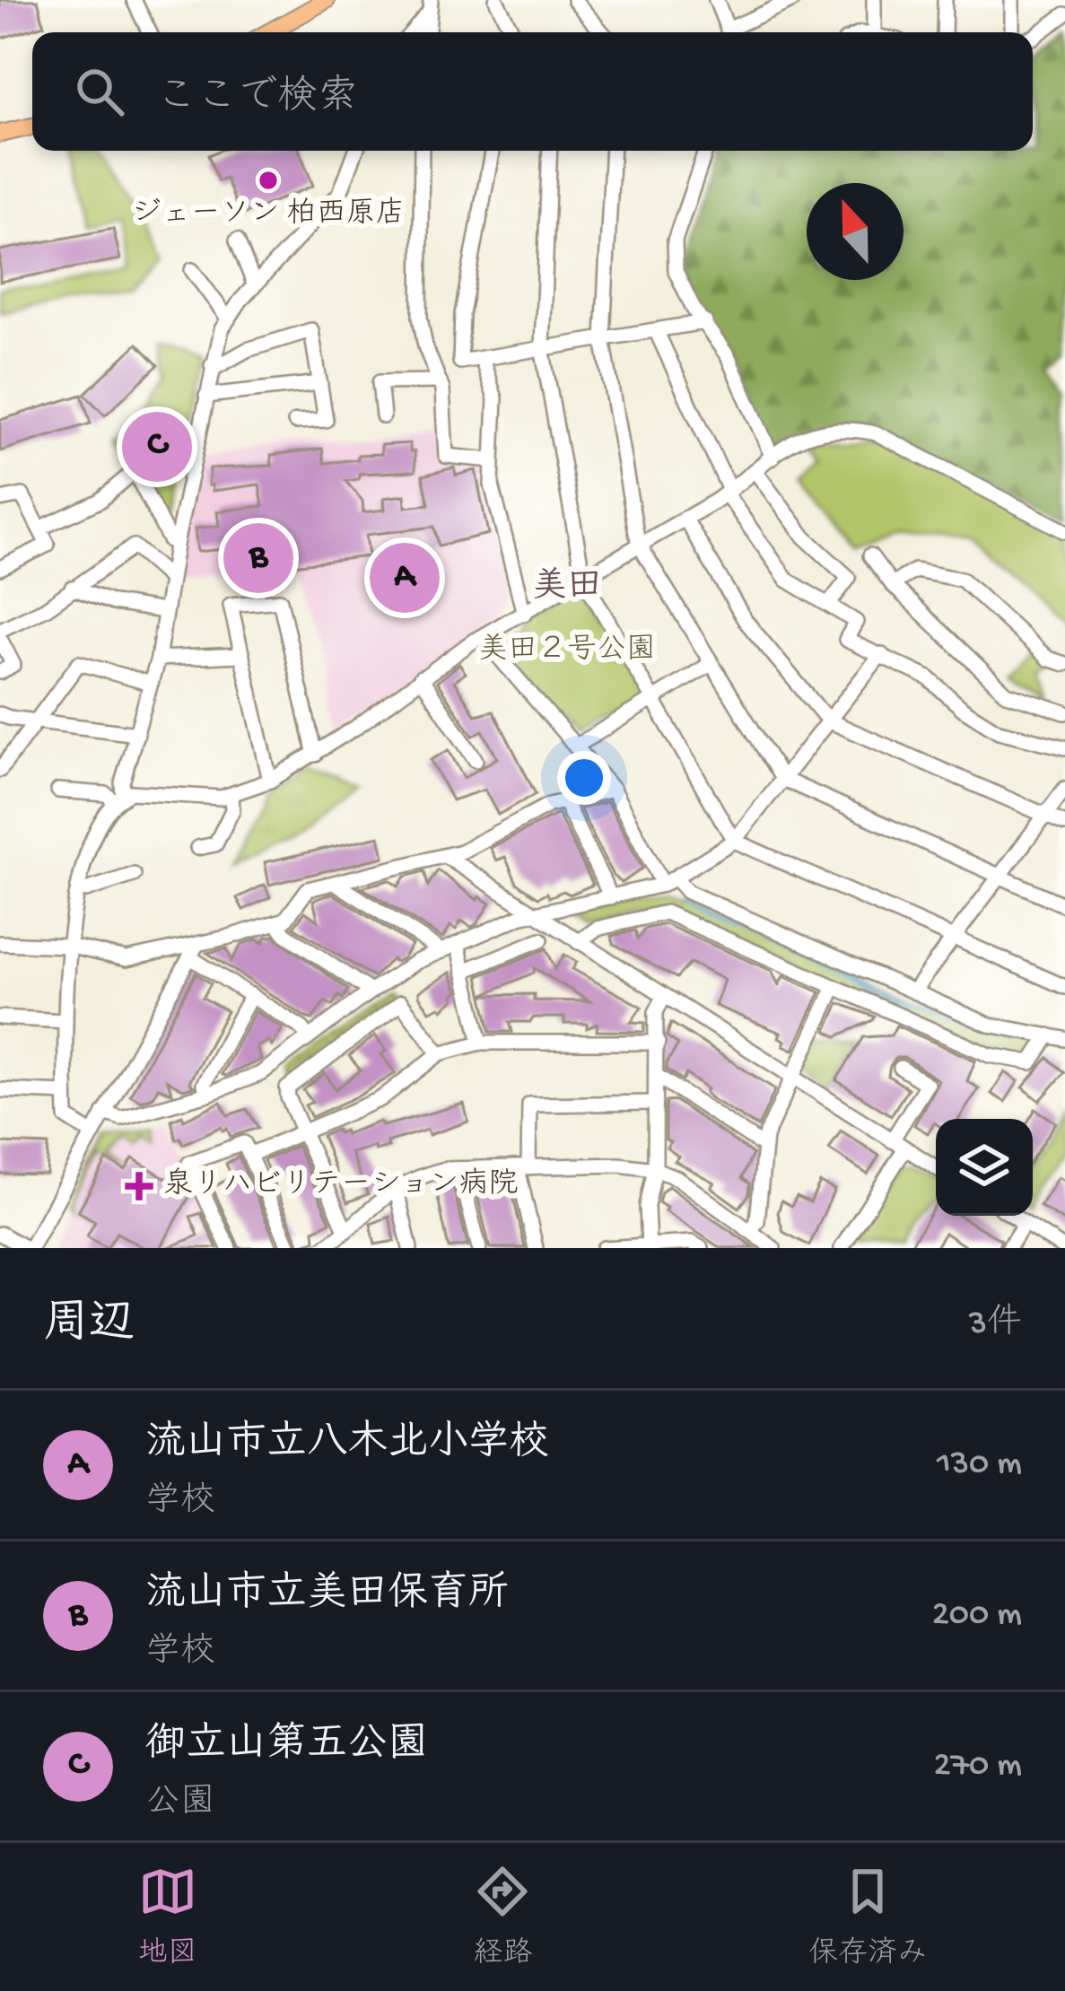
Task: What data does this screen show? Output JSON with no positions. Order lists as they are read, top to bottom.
{
  "districts": ["美田"],
  "parks": ["美田２号公園"],
  "places": {
    "other": ["ジェーソン 柏西原店"],
    "health": ["泉リハビリテーション病院"]
  },
  "north": "top",
  "page": {
    "search": "ここで検索",
    "pins": ["C", "B", "A"],
    "heading": ["周辺", "3件"],
    "list": [
      {
        "mark": "A",
        "name": "流山市立八木北小学校",
        "note": "学校",
        "value": "130 m"
      },
      {
        "mark": "B",
        "name": "流山市立美田保育所",
        "note": "学校",
        "value": "200 m"
      },
      {
        "mark": "C",
        "name": "御立山第五公園",
        "note": "公園",
        "value": "270 m"
      }
    ],
    "nav": ["地図", "経路", "保存済み"]
  }
}
